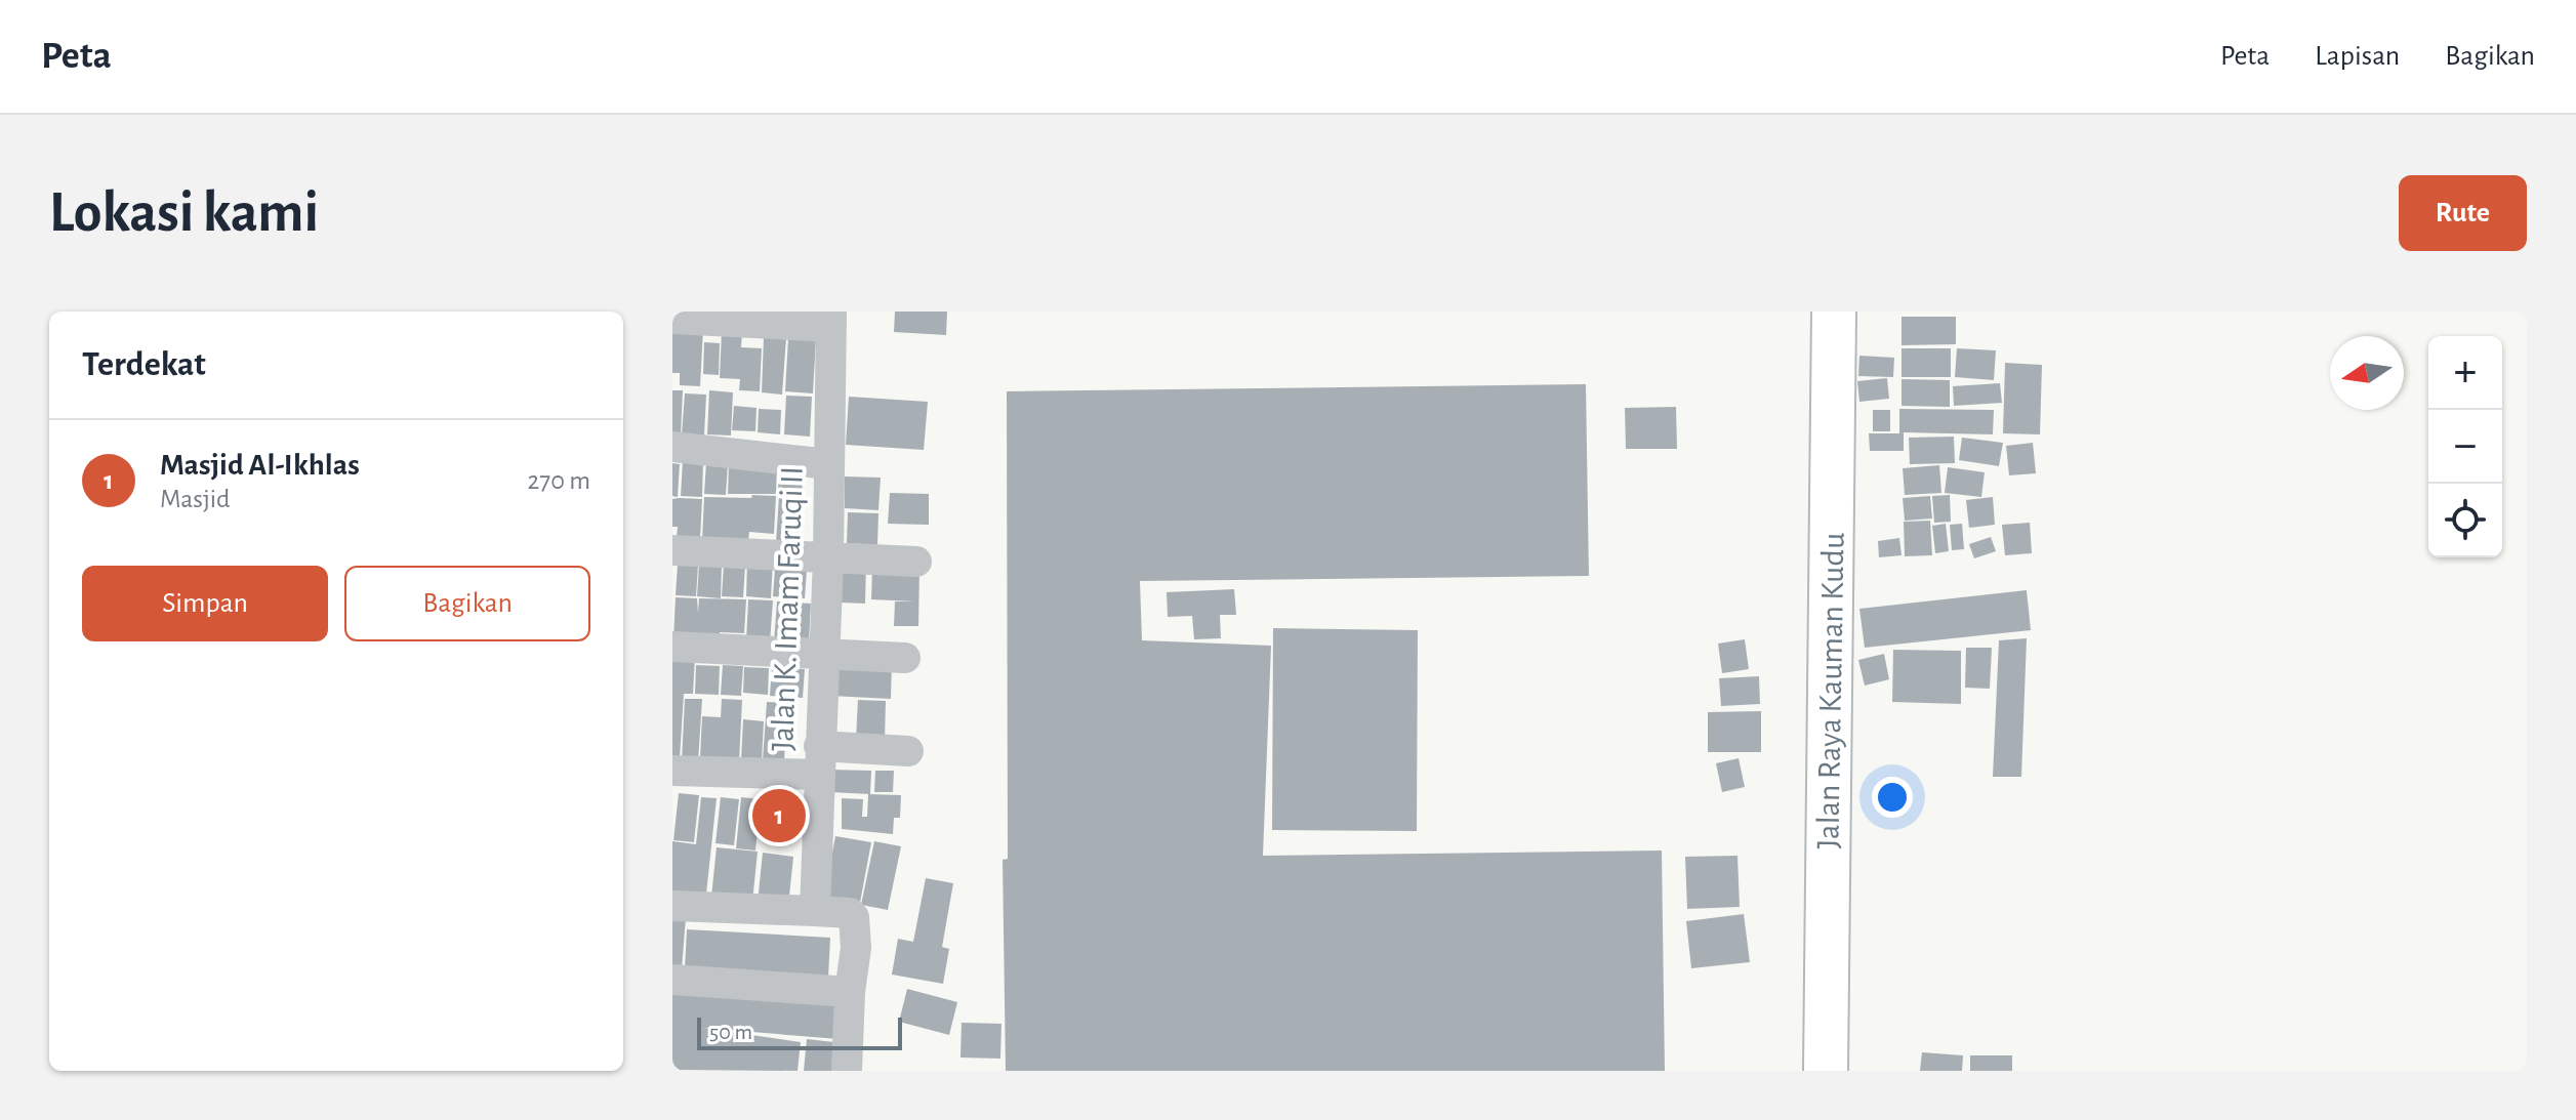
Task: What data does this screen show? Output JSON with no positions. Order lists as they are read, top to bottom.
{
  "streets": {
    "street": ["Jalan K. Imam Faruqi II", "Jalan Raya Kauman Kudu"]
  },
  "scale_bar": "50 m",
  "north": "left",
  "page": {
    "header": "Peta",
    "nav": ["Peta", "Lapisan", "Bagikan"],
    "buttons": [
      "Rute",
      ["Simpan", "Bagikan"]
    ],
    "title": "Lokasi kami",
    "heading": "Terdekat",
    "map_buttons": ["+", "−"],
    "list": [
      {
        "mark": "1",
        "name": "Masjid Al-Ikhlas",
        "note": "Masjid",
        "value": "270 m"
      }
    ],
    "pins": "1",
    "scale": "50 m"
  }
}
